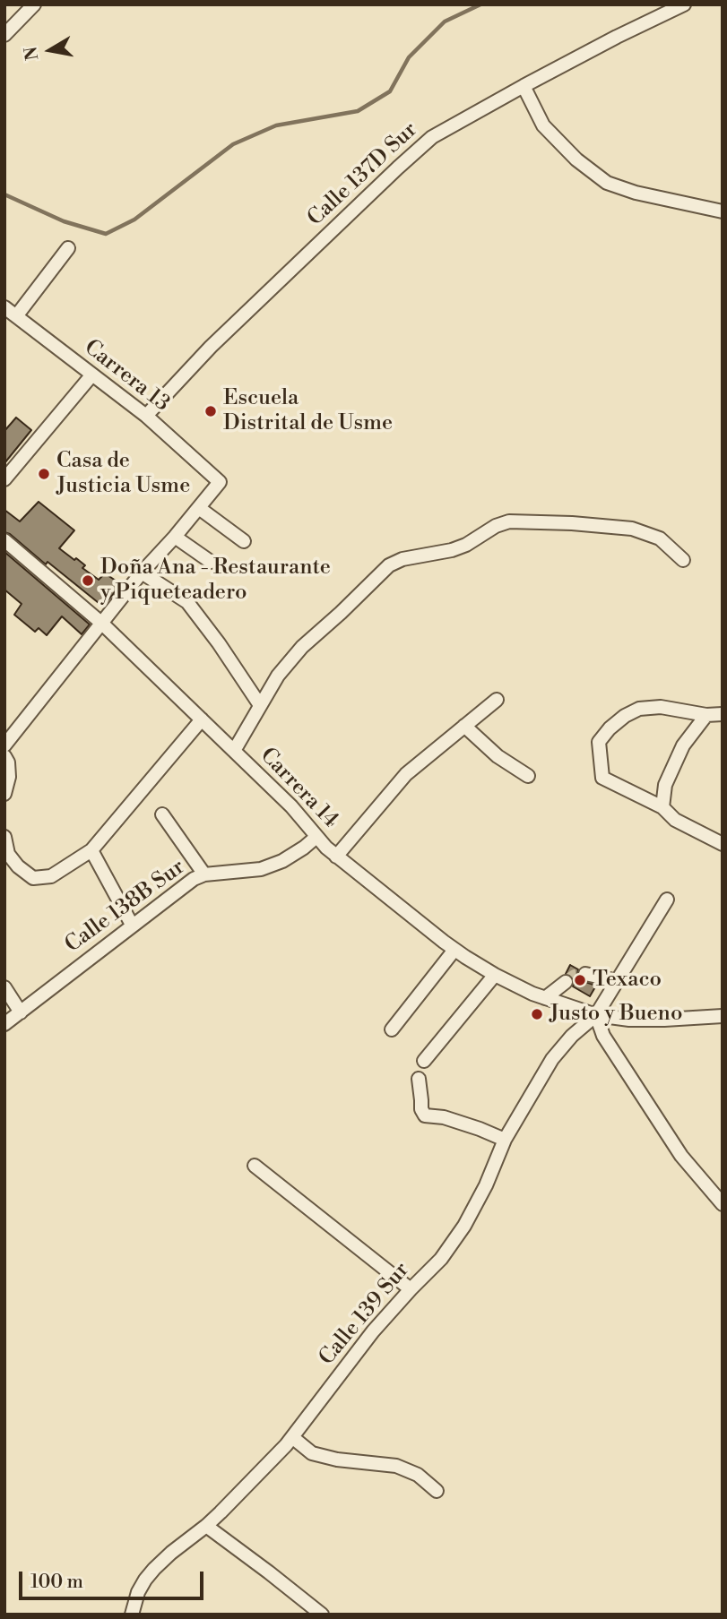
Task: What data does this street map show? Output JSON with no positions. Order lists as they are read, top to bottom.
{
  "streets": {
    "street": [
      "Calle 137D Sur",
      "Carrera 13",
      "Carrera 14",
      "Calle 138B Sur",
      "Calle 139 Sur"
    ]
  },
  "crossings": [
    ["Calle 137D Sur", "Carrera 13"],
    ["Carrera 14", "Calle 138B Sur"],
    ["Carrera 14", "Calle 139 Sur"]
  ],
  "places": [
    "Escuela Distrital de Usme",
    "Casa de Justicia Usme",
    "Doña Ana - Restaurante y Piqueteadero",
    "Texaco",
    "Justo y Bueno"
  ],
  "scale_bar": "100 m",
  "north": "left"
}
